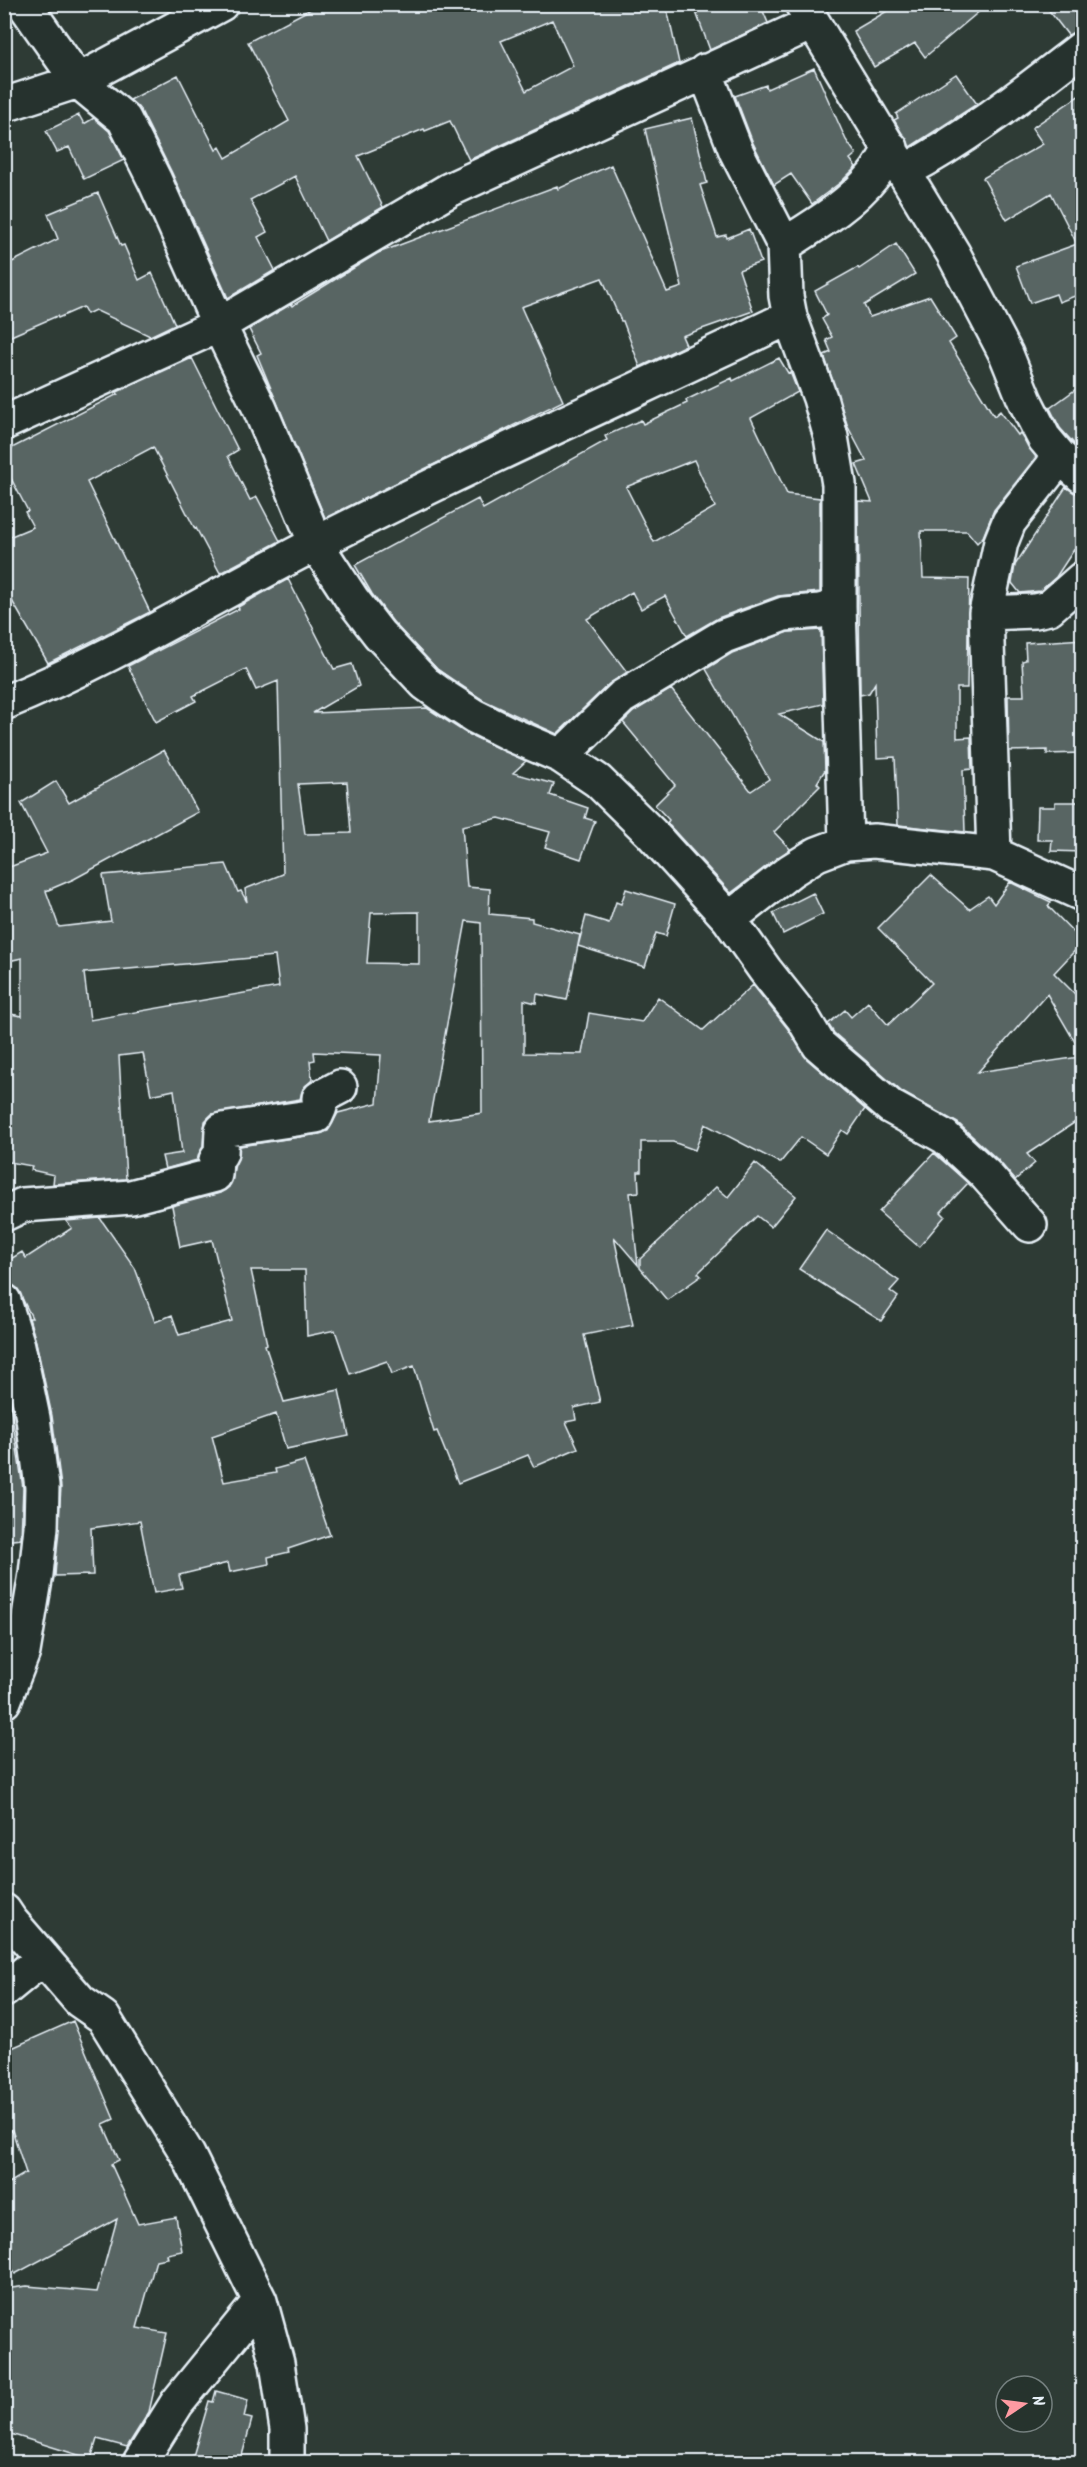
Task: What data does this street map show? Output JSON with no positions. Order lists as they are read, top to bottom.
{
  "north": "right"
}
